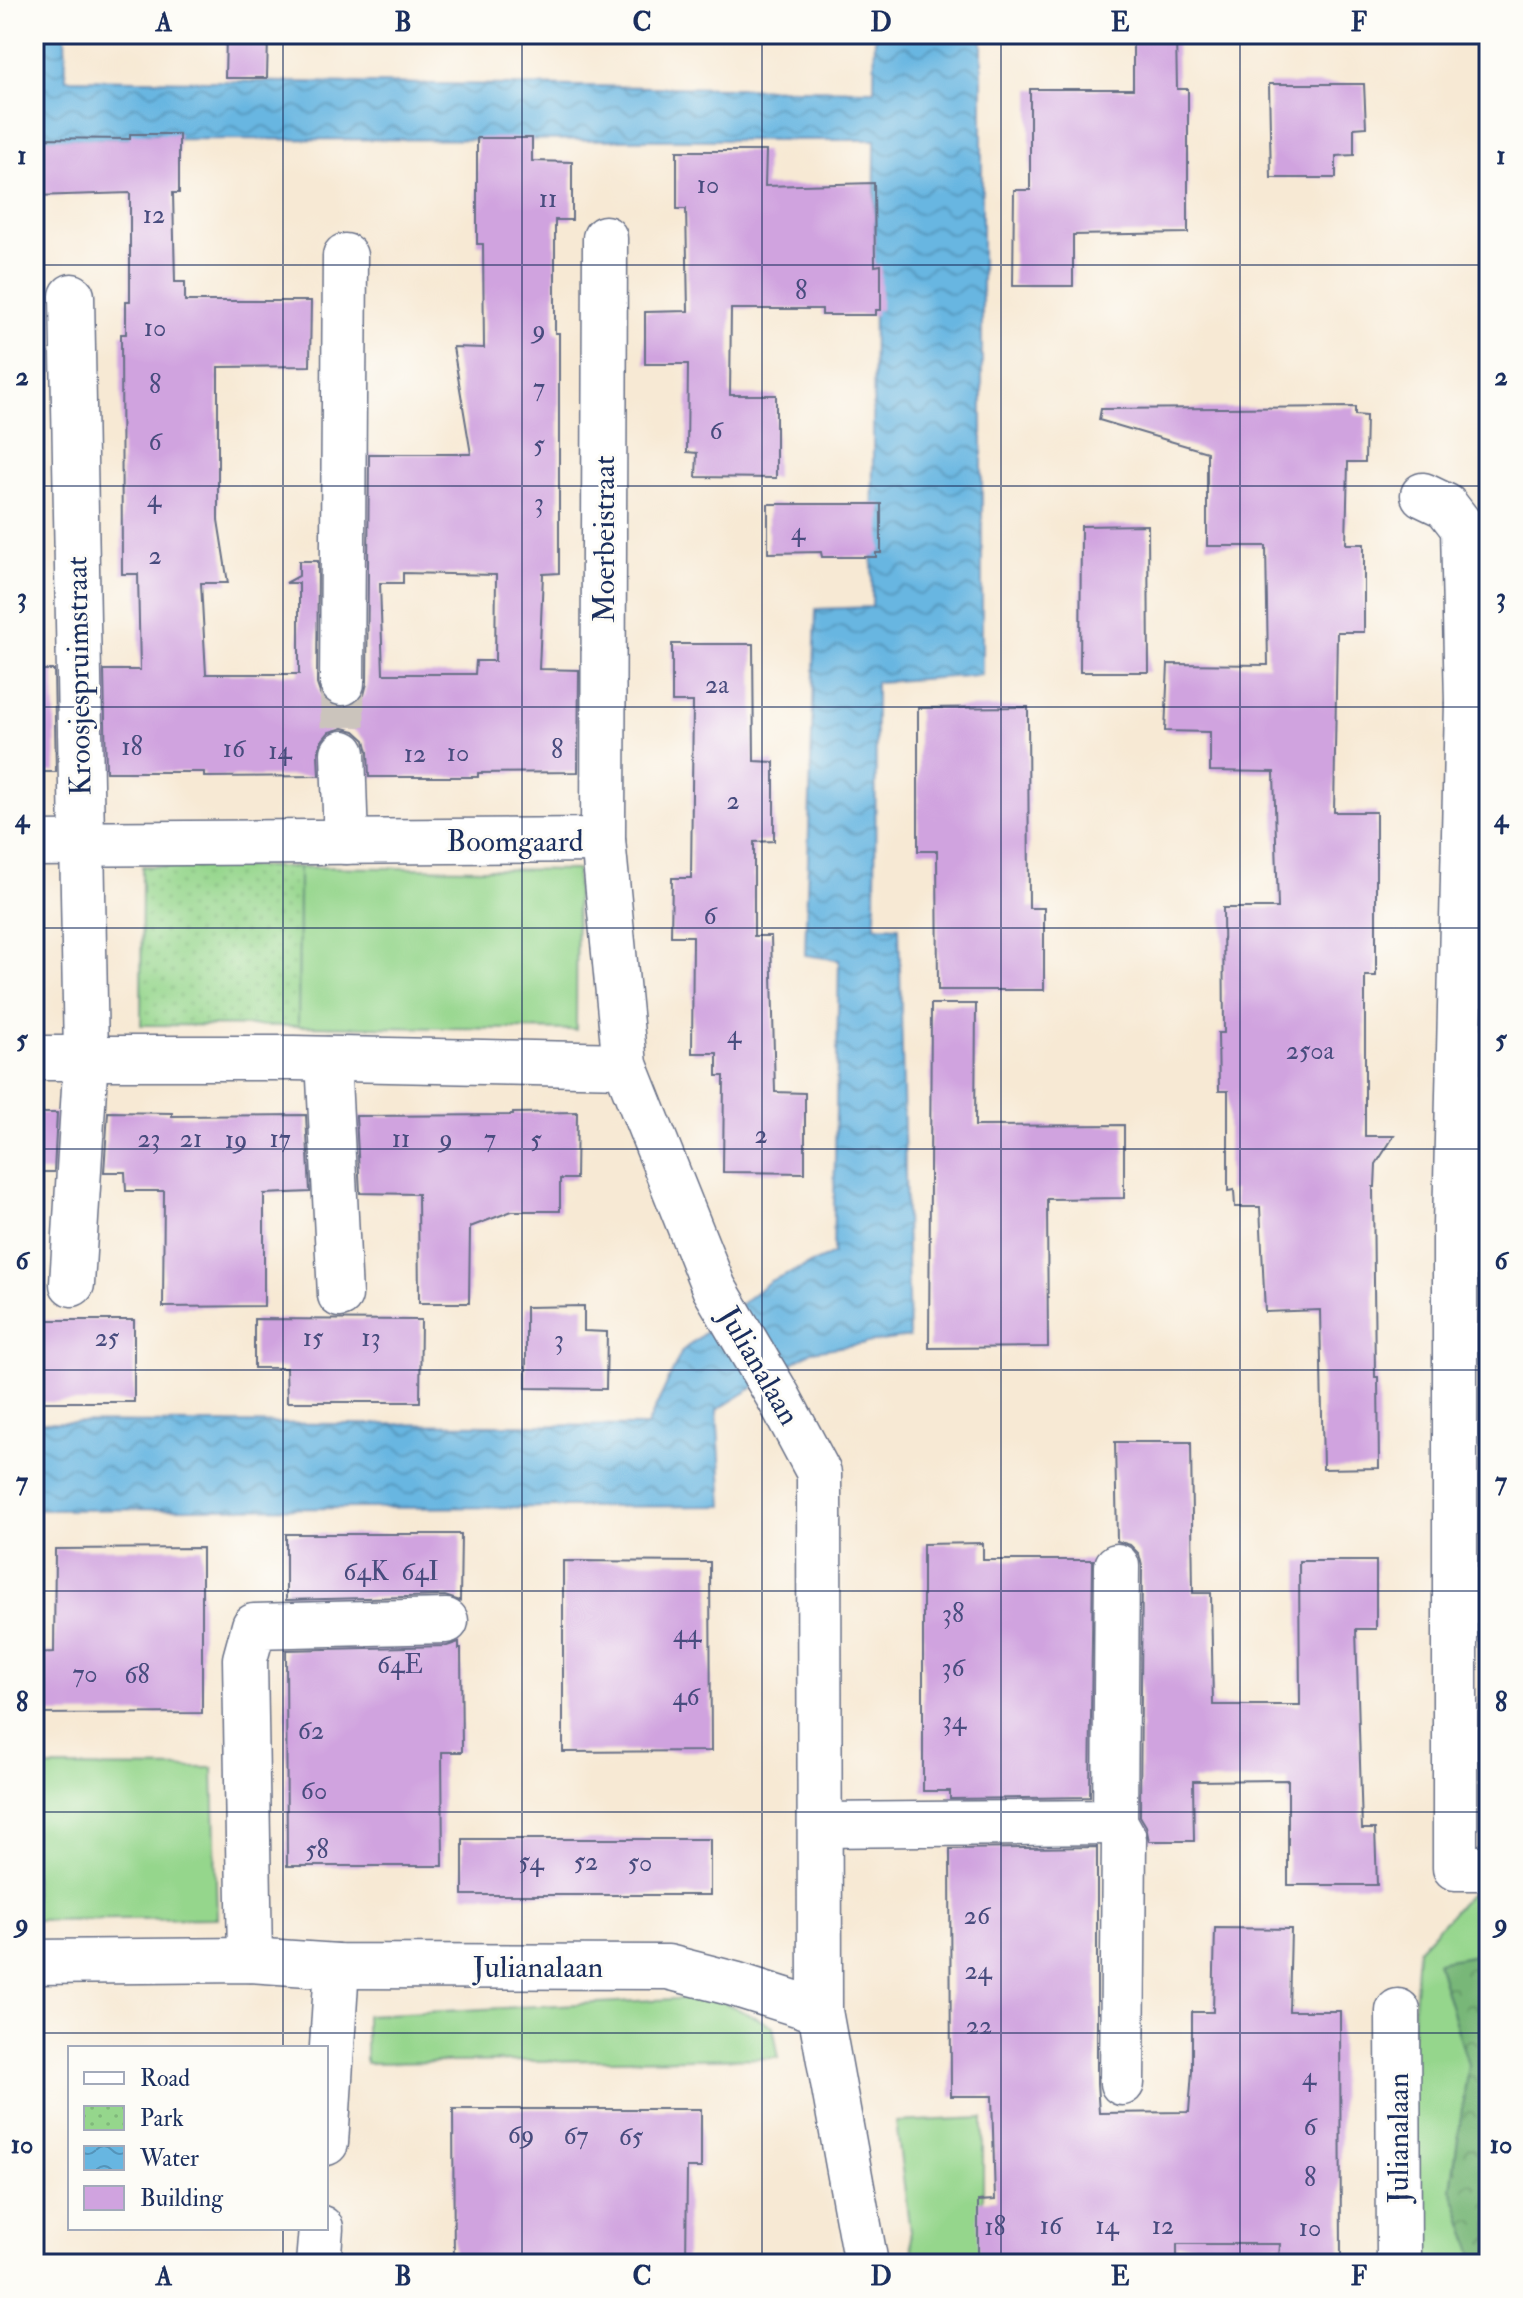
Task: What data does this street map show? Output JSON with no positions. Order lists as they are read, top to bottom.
{
  "streets": {
    "street": [
      "Moerbeistraat",
      "Kroosjespruimstraat",
      "Boomgaard",
      "Julianalaan"
    ]
  },
  "crossings": [
    ["Moerbeistraat", "Boomgaard"],
    ["Kroosjespruimstraat", "Boomgaard"],
    ["Boomgaard", "Julianalaan"]
  ],
  "house_numbers": [
    "10",
    "11",
    "12",
    "8",
    "10",
    "9",
    "8",
    "7",
    "6",
    "6",
    "5",
    "4",
    "3",
    "4",
    "2",
    "2a",
    "18",
    "16",
    "8",
    "14",
    "10",
    "12",
    "2",
    "6",
    "4",
    "250a",
    "2",
    "23",
    "21",
    "17",
    "11",
    "9",
    "7",
    "19",
    "5",
    "25",
    "15",
    "13",
    "3",
    "64K",
    "64I",
    "38",
    "44",
    "64E",
    "36",
    "70",
    "68",
    "46",
    "34",
    "62",
    "60",
    "58",
    "54",
    "52",
    "50",
    "26",
    "24",
    "22",
    "4",
    "6",
    "69",
    "67",
    "65",
    "8",
    "16",
    "14",
    "12",
    "18",
    "10"
  ],
  "legend": [
    "Road",
    "Park",
    "Water",
    "Building"
  ],
  "grid": {
    "columns": [
      "A",
      "B",
      "C",
      "D",
      "E",
      "F"
    ],
    "rows": [
      "1",
      "2",
      "3",
      "4",
      "5",
      "6",
      "7",
      "8",
      "9",
      "10"
    ]
  }
}
